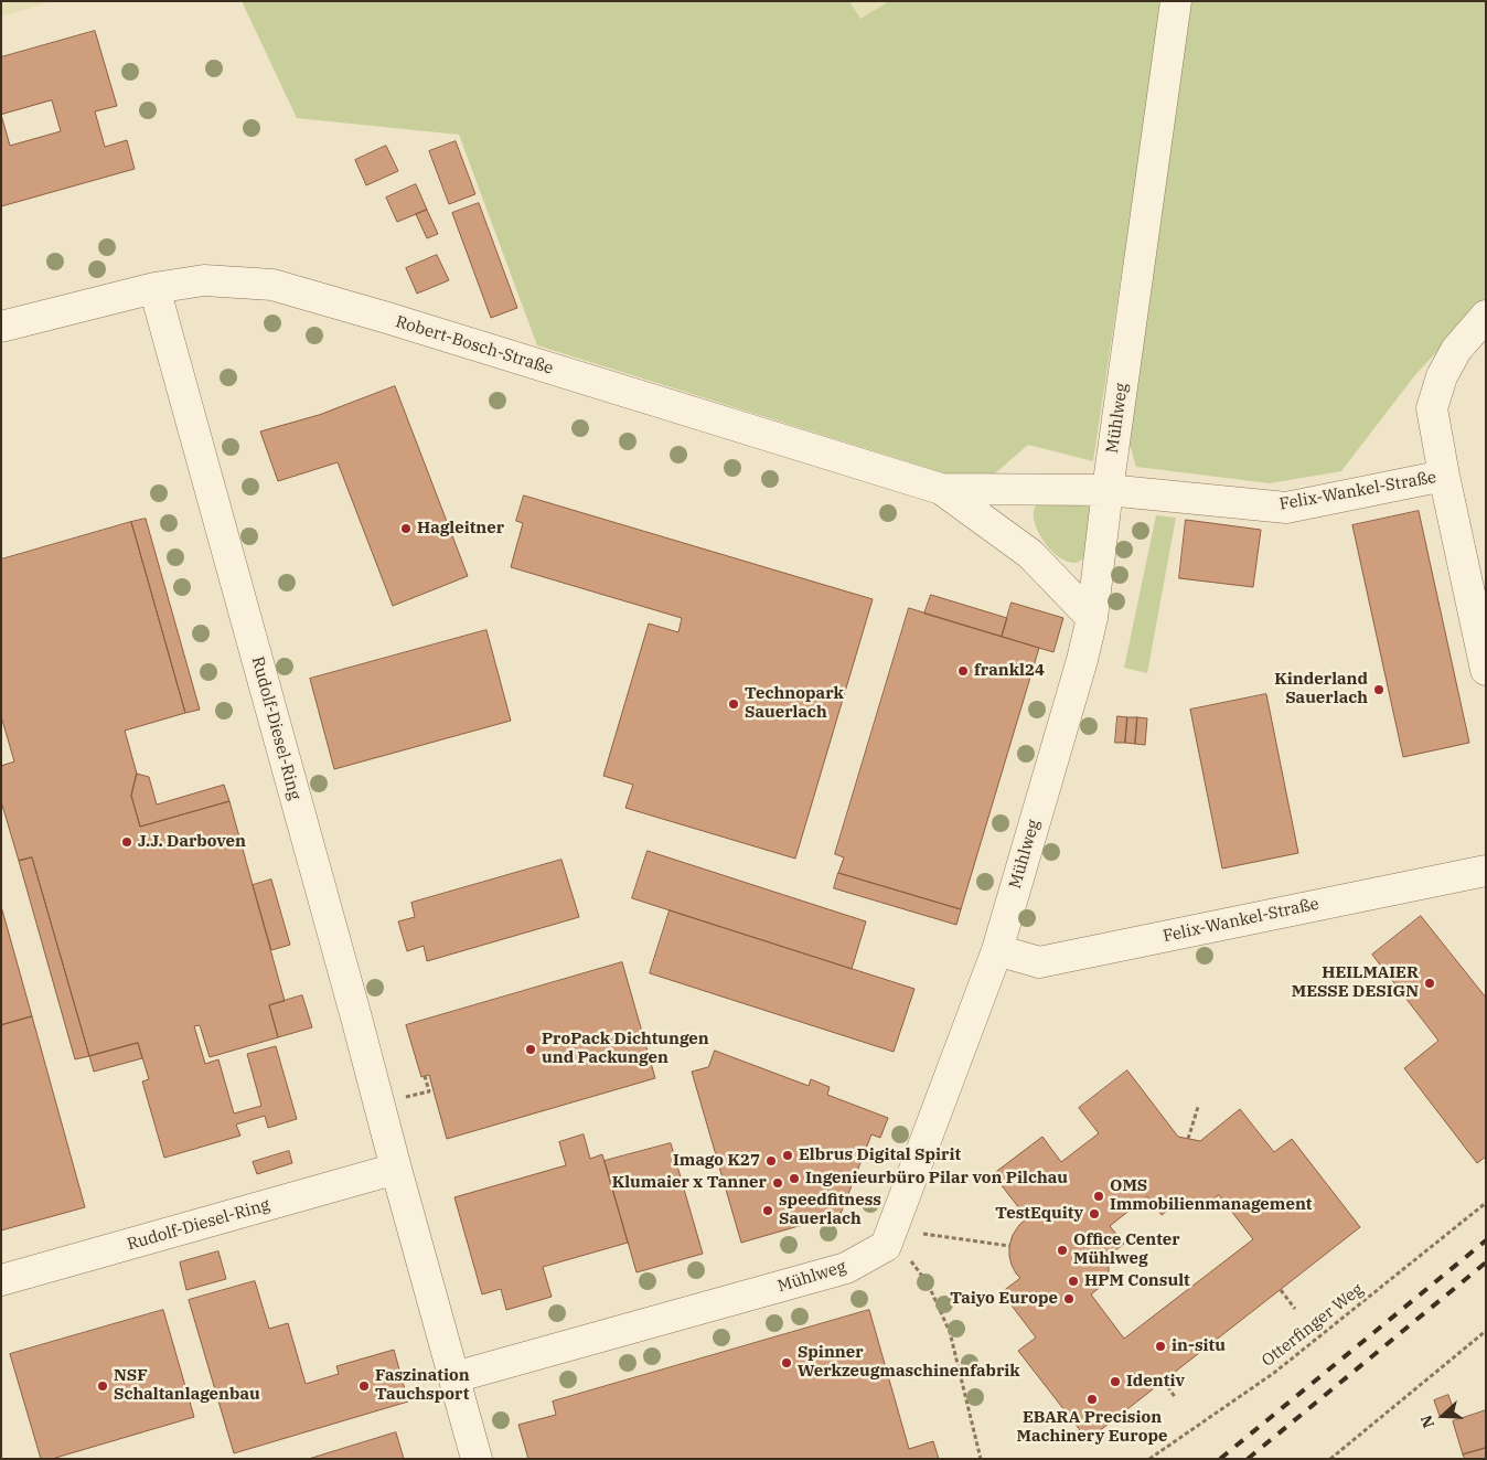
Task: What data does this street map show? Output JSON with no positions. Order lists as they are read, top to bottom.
{
  "streets": {
    "street": [
      "Robert-Bosch-Straße",
      "Mühlweg",
      "Felix-Wankel-Straße",
      "Rudolf-Diesel-Ring"
    ],
    "path": ["Otterfinger Weg"]
  },
  "crossings": [
    ["Robert-Bosch-Straße", "Mühlweg"],
    ["Robert-Bosch-Straße", "Felix-Wankel-Straße"],
    ["Robert-Bosch-Straße", "Rudolf-Diesel-Ring"],
    ["Mühlweg", "Felix-Wankel-Straße"],
    ["Mühlweg", "Rudolf-Diesel-Ring"]
  ],
  "places": [
    "Hagleitner",
    "frankl24",
    "Kinderland Sauerlach",
    "Technopark Sauerlach",
    "J.J. Darboven",
    "HEILMAIER MESSE DESIGN",
    "ProPack Dichtungen und Packungen",
    "Elbrus Digital Spirit",
    "Imago K27",
    "Ingenieurbüro Pilar von Pilchau",
    "Klumaier x Tanner",
    "OMS Immobilienmanagement",
    "speedfitness Sauerlach",
    "TestEquity",
    "Office Center Mühlweg",
    "HPM Consult",
    "Taiyo Europe",
    "in-situ",
    "Spinner Werkzeugmaschinenfabrik",
    "Identiv",
    "NSF Schaltanlagenbau",
    "Faszination Tauchsport",
    "EBARA Precision Machinery Europe"
  ],
  "north": "left"
}
